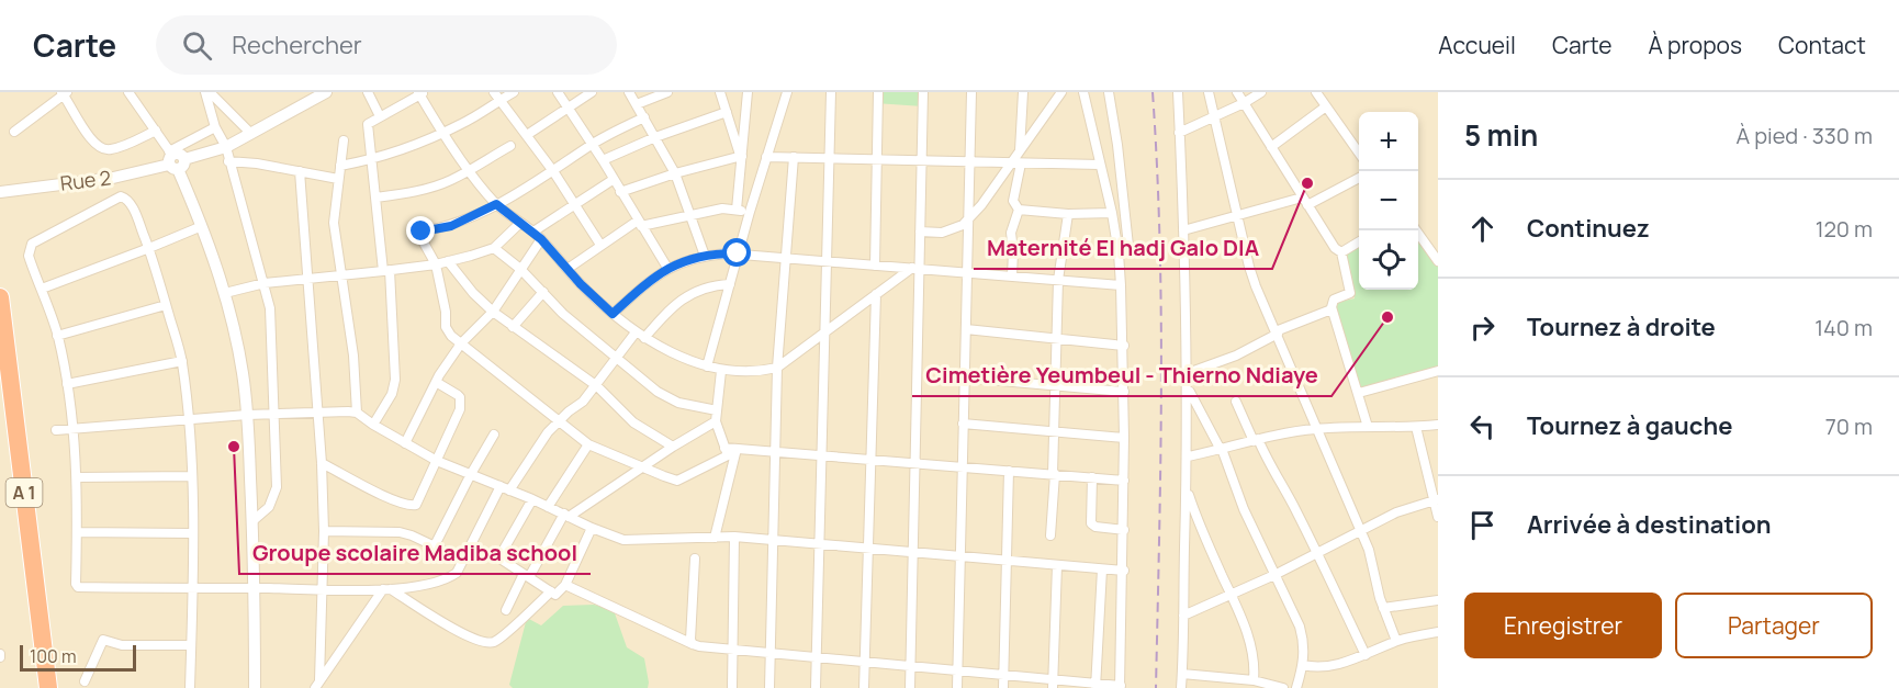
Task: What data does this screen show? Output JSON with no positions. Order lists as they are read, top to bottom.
{
  "streets": {
    "highway": ["A 1"],
    "street": ["Rue 2"]
  },
  "places": ["Maternité El hadj Galo DIA", "Cimetière Yeumbeul - Thierno Ndiaye", "Groupe scolaire Madiba school"],
  "scale_bar": "100 m",
  "page": {
    "header": "Carte",
    "search": "Rechercher",
    "nav": [
      "Accueil",
      "Carte",
      "À propos",
      "Contact"
    ],
    "heading": ["5 min", "À pied · 330 m"],
    "map_buttons": ["+", "−"],
    "list": [
      ["Continuez", "120 m"],
      ["Tournez à droite", "140 m"],
      ["Tournez à gauche", "70 m"],
      "Arrivée à destination"
    ],
    "buttons": ["Enregistrer", "Partager"],
    "scale": "100 m"
  }
}
